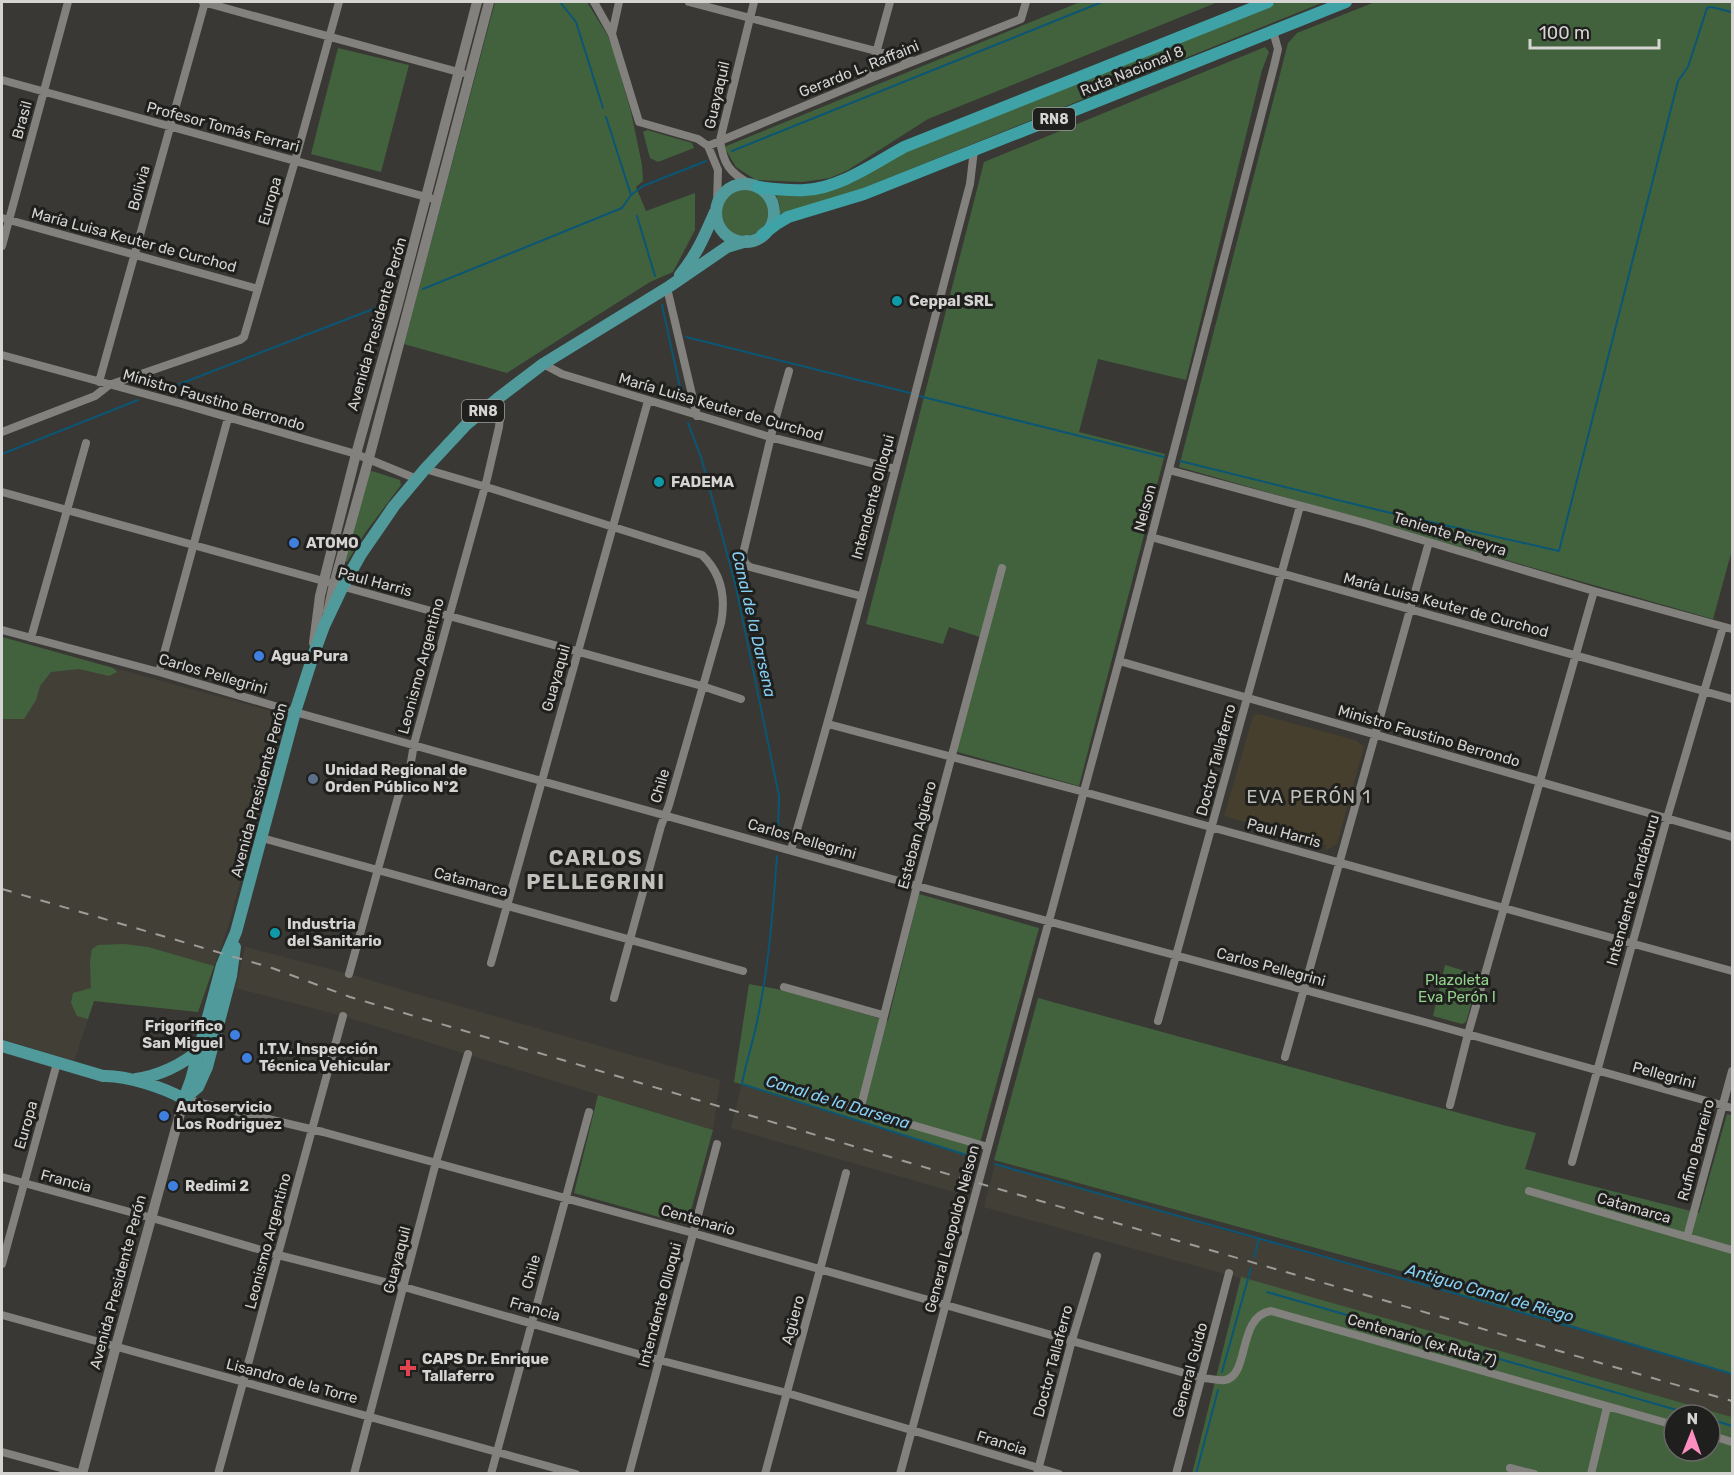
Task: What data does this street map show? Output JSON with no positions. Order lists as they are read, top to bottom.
{
  "streets": {
    "highway": ["Ruta Nacional 8", "RN8"],
    "main road": ["Avenida Presidente Perón"],
    "street": [
      "Gerardo L. Raffaini",
      "Guayaquil",
      "Brasil",
      "Profesor Tomás Ferrari",
      "Bolivia",
      "Europa",
      "María Luisa Keuter de Curchod",
      "Ministro Faustino Berrondo",
      "Intendente Olloqui",
      "Nelson",
      "Teniente Pereyra",
      "Paul Harris",
      "Leonismo Argentino",
      "Carlos Pellegrini",
      "Doctor Tallaferro",
      "Chile",
      "Esteban Agüero",
      "Catamarca",
      "Intendente Landáburu",
      "Pellegrini",
      "Rufino Barreiro",
      "Francia",
      "Centenario",
      "General Leopoldo Nelson",
      "Agüero",
      "Centenario (ex Ruta 7)",
      "General Guido",
      "Lisandro de la Torre"
    ]
  },
  "crossings": [
    ["Gerardo L. Raffaini", "Guayaquil"],
    ["Ruta Nacional 8", "Guayaquil"],
    ["Ruta Nacional 8", "RN8"],
    ["Ruta Nacional 8", "Intendente Olloqui"],
    ["Ruta Nacional 8", "Nelson"],
    ["Guayaquil", "RN8"],
    ["Guayaquil", "María Luisa Keuter de Curchod"],
    ["Guayaquil", "Ministro Faustino Berrondo"],
    ["Guayaquil", "Paul Harris"],
    ["Guayaquil", "Carlos Pellegrini"],
    ["Guayaquil", "Catamarca"],
    ["Guayaquil", "Francia"],
    ["Guayaquil", "Centenario"],
    ["Guayaquil", "Lisandro de la Torre"],
    ["RN8", "María Luisa Keuter de Curchod"],
    ["RN8", "Avenida Presidente Perón"],
    ["RN8", "Ministro Faustino Berrondo"],
    ["RN8", "Paul Harris"],
    ["RN8", "Leonismo Argentino"],
    ["Brasil", "Profesor Tomás Ferrari"],
    ["Brasil", "María Luisa Keuter de Curchod"],
    ["Profesor Tomás Ferrari", "Bolivia"],
    ["Profesor Tomás Ferrari", "Europa"],
    ["Profesor Tomás Ferrari", "Avenida Presidente Perón"],
    ["Bolivia", "María Luisa Keuter de Curchod"],
    ["Bolivia", "Ministro Faustino Berrondo"],
    ["Europa", "María Luisa Keuter de Curchod"],
    ["Europa", "Ministro Faustino Berrondo"],
    ["Europa", "Francia"],
    ["María Luisa Keuter de Curchod", "Intendente Olloqui"],
    ["María Luisa Keuter de Curchod", "Nelson"],
    ["María Luisa Keuter de Curchod", "Doctor Tallaferro"],
    ["María Luisa Keuter de Curchod", "Intendente Landáburu"],
    ["Avenida Presidente Perón", "Ministro Faustino Berrondo"],
    ["Avenida Presidente Perón", "Paul Harris"],
    ["Avenida Presidente Perón", "Carlos Pellegrini"],
    ["Avenida Presidente Perón", "Catamarca"],
    ["Avenida Presidente Perón", "Francia"],
    ["Avenida Presidente Perón", "Centenario"],
    ["Avenida Presidente Perón", "Lisandro de la Torre"],
    ["Ministro Faustino Berrondo", "Nelson"],
    ["Ministro Faustino Berrondo", "Leonismo Argentino"],
    ["Ministro Faustino Berrondo", "Doctor Tallaferro"],
    ["Ministro Faustino Berrondo", "Chile"],
    ["Ministro Faustino Berrondo", "Intendente Landáburu"],
    ["Intendente Olloqui", "Paul Harris"],
    ["Intendente Olloqui", "Carlos Pellegrini"],
    ["Intendente Olloqui", "Francia"],
    ["Intendente Olloqui", "Centenario"],
    ["Nelson", "Teniente Pereyra"],
    ["Nelson", "Paul Harris"],
    ["Nelson", "Carlos Pellegrini"],
    ["Nelson", "General Leopoldo Nelson"],
    ["Teniente Pereyra", "Doctor Tallaferro"],
    ["Teniente Pereyra", "Intendente Landáburu"],
    ["Paul Harris", "Leonismo Argentino"],
    ["Paul Harris", "Doctor Tallaferro"],
    ["Paul Harris", "Chile"],
    ["Paul Harris", "Esteban Agüero"],
    ["Paul Harris", "Intendente Landáburu"],
    ["Leonismo Argentino", "Carlos Pellegrini"],
    ["Leonismo Argentino", "Catamarca"],
    ["Leonismo Argentino", "Francia"],
    ["Leonismo Argentino", "Centenario"],
    ["Leonismo Argentino", "Lisandro de la Torre"],
    ["Carlos Pellegrini", "Doctor Tallaferro"],
    ["Carlos Pellegrini", "Chile"],
    ["Carlos Pellegrini", "Esteban Agüero"],
    ["Carlos Pellegrini", "Intendente Landáburu"],
    ["Carlos Pellegrini", "Pellegrini"],
    ["Doctor Tallaferro", "Francia"],
    ["Doctor Tallaferro", "Centenario"],
    ["Chile", "Catamarca"],
    ["Chile", "Francia"],
    ["Chile", "Centenario"],
    ["Chile", "Lisandro de la Torre"],
    ["Catamarca", "Rufino Barreiro"],
    ["Intendente Landáburu", "Pellegrini"],
    ["Pellegrini", "Rufino Barreiro"],
    ["Francia", "General Leopoldo Nelson"],
    ["Francia", "Agüero"],
    ["Centenario", "General Leopoldo Nelson"],
    ["Centenario", "Agüero"],
    ["Centenario", "Centenario (ex Ruta 7)"],
    ["Centenario", "General Guido"],
    ["Centenario (ex Ruta 7)", "General Guido"]
  ],
  "districts": ["EVA PERÓN 1", "CARLOS PELLEGRINI"],
  "water": ["Canal de la Darsena", "Antiguo Canal de Riego"],
  "parks": ["Plazoleta Eva Perón I"],
  "places": {
    "other": [
      "Ceppal SRL",
      "FADEMA",
      "ATOMO",
      "Agua Pura",
      "Unidad Regional de Orden Público Nº2",
      "Industria del Sanitario",
      "Frigorifico San Miguel",
      "I.T.V. Inspección Técnica Vehicular",
      "Autoservicio Los Rodriguez",
      "Redimi 2"
    ],
    "health": ["CAPS Dr. Enrique Tallaferro"]
  },
  "scale_bar": "100 m",
  "north": "top"
}
